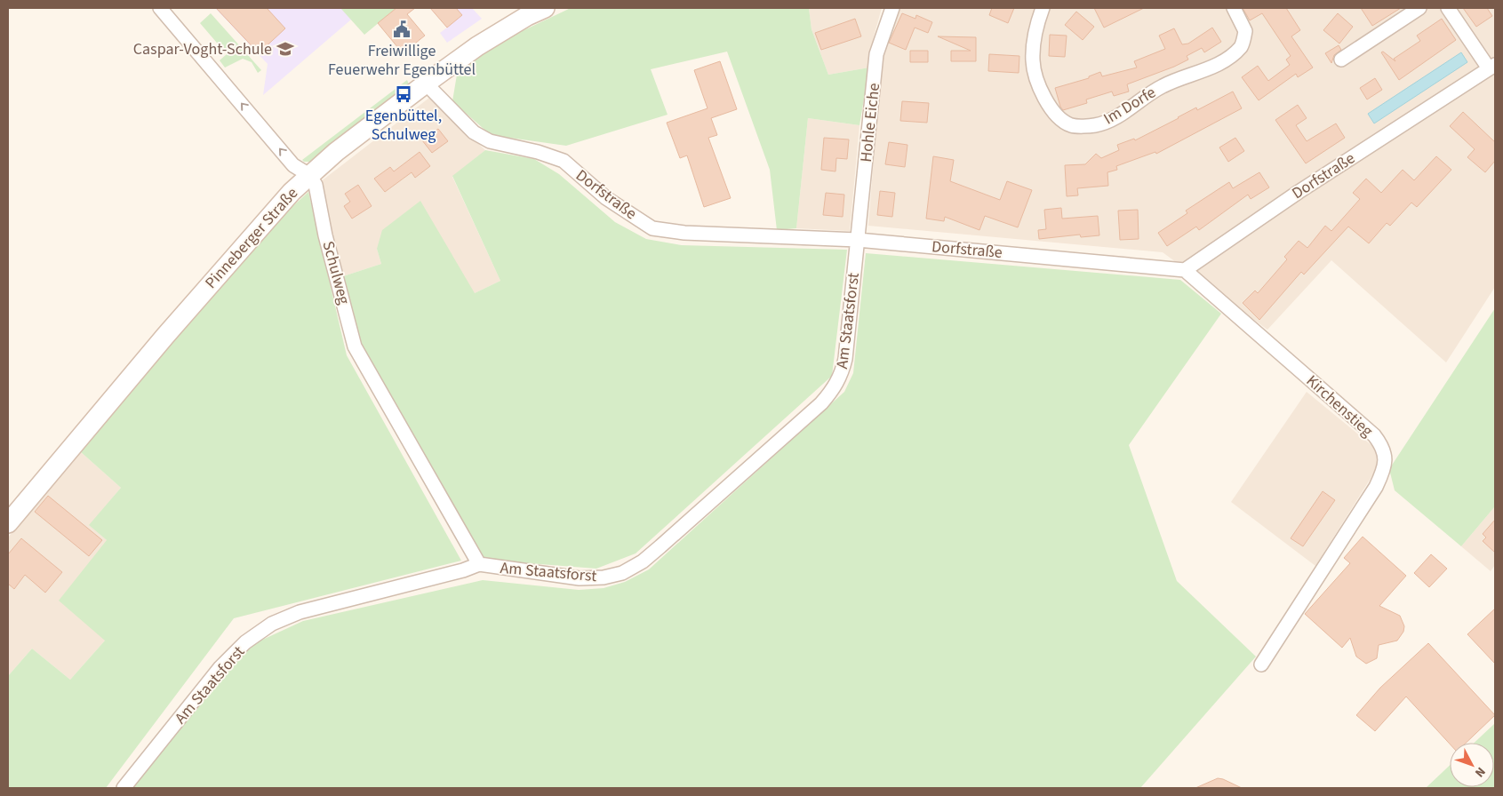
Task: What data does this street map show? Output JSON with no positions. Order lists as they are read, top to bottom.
{
  "streets": {
    "main road": ["Pinneberger Straße"],
    "street": [
      "Im Dorfe",
      "Hohle Eiche",
      "Dorfstraße",
      "Schulweg",
      "Am Staatsforst",
      "Kirchenstieg"
    ]
  },
  "crossings": [
    ["Hohle Eiche", "Dorfstraße"],
    ["Hohle Eiche", "Am Staatsforst"],
    ["Dorfstraße", "Pinneberger Straße"],
    ["Dorfstraße", "Am Staatsforst"],
    ["Dorfstraße", "Kirchenstieg"],
    ["Pinneberger Straße", "Schulweg"],
    ["Schulweg", "Am Staatsforst"]
  ],
  "places": {
    "public building": ["Freiwillige Feuerwehr Egenbüttel"],
    "school or university": ["Caspar-Voght-Schule"],
    "bus stop": ["Egenbüttel, Schulweg"]
  },
  "north": "bottom right"
}
